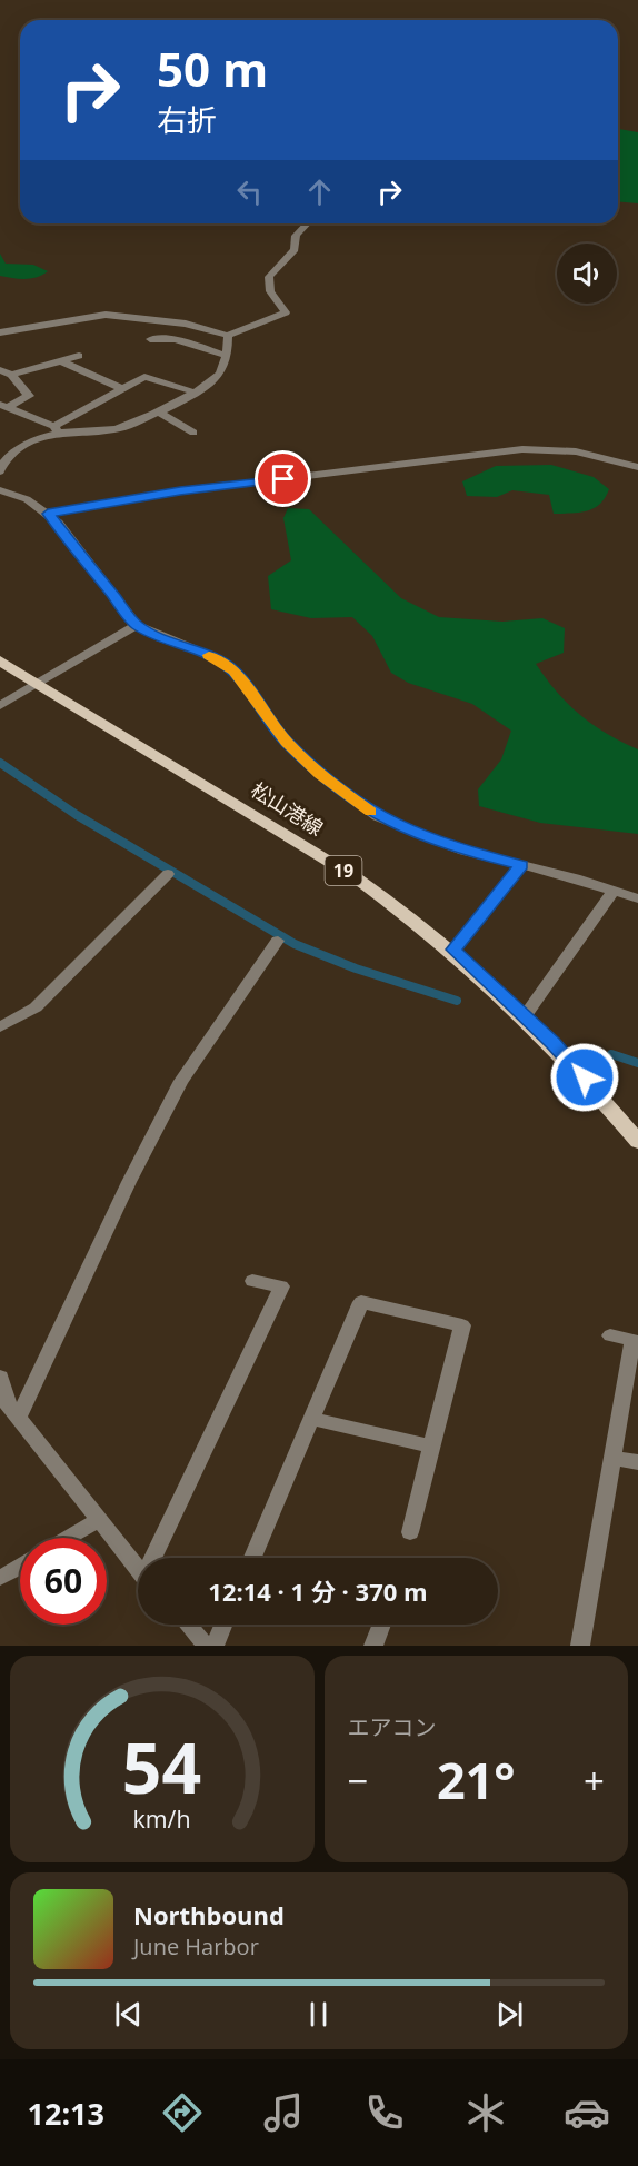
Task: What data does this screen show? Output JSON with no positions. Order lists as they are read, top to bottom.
{
  "streets": {
    "main road": ["松山港線", "19"]
  },
  "page": {
    "turn": ["50 m", "右折"],
    "limit": "60",
    "trip": "12:14 · 1 分 · 370 m",
    "tile": "エアコン",
    "heat": ["−", "21°", "+"],
    "song": ["Northbound", "June Harbor"],
    "tabs": "12:13",
    "gauge": ["54", "km/h"]
  }
}
